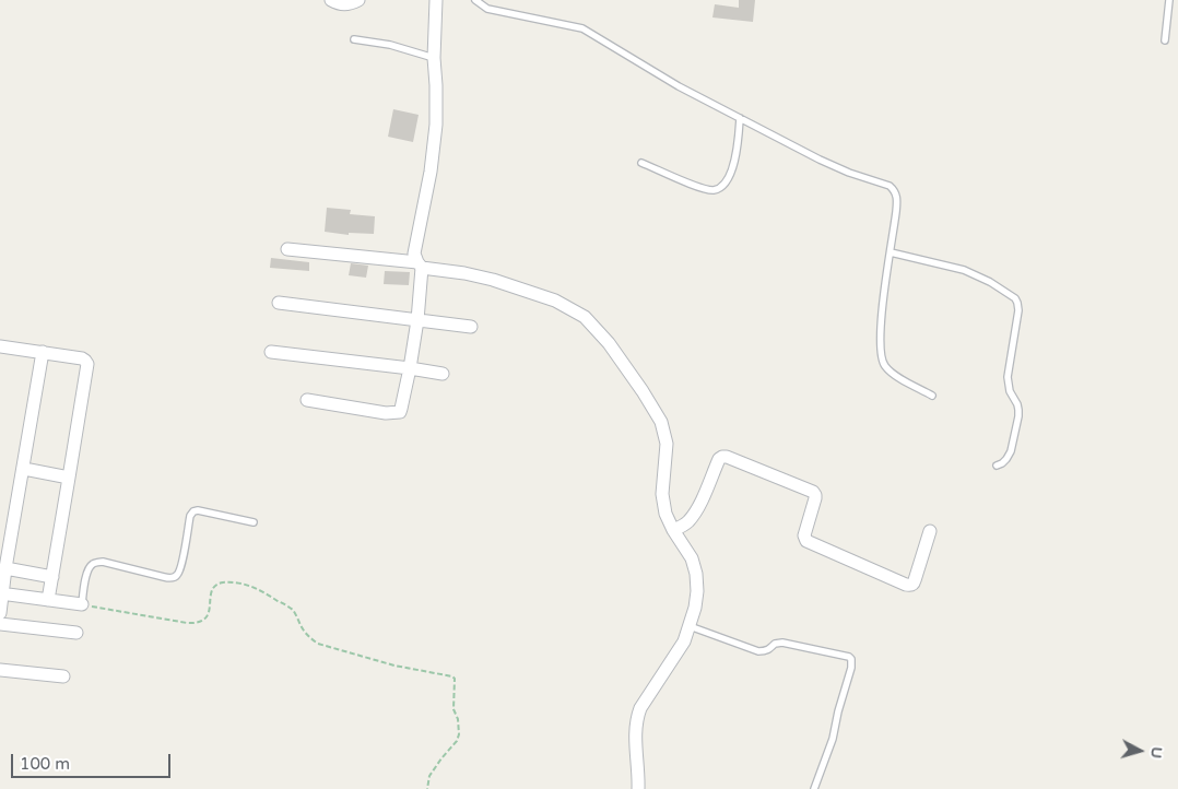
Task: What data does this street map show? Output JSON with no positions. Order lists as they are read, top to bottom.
{
  "scale_bar": "100 m",
  "north": "right"
}
